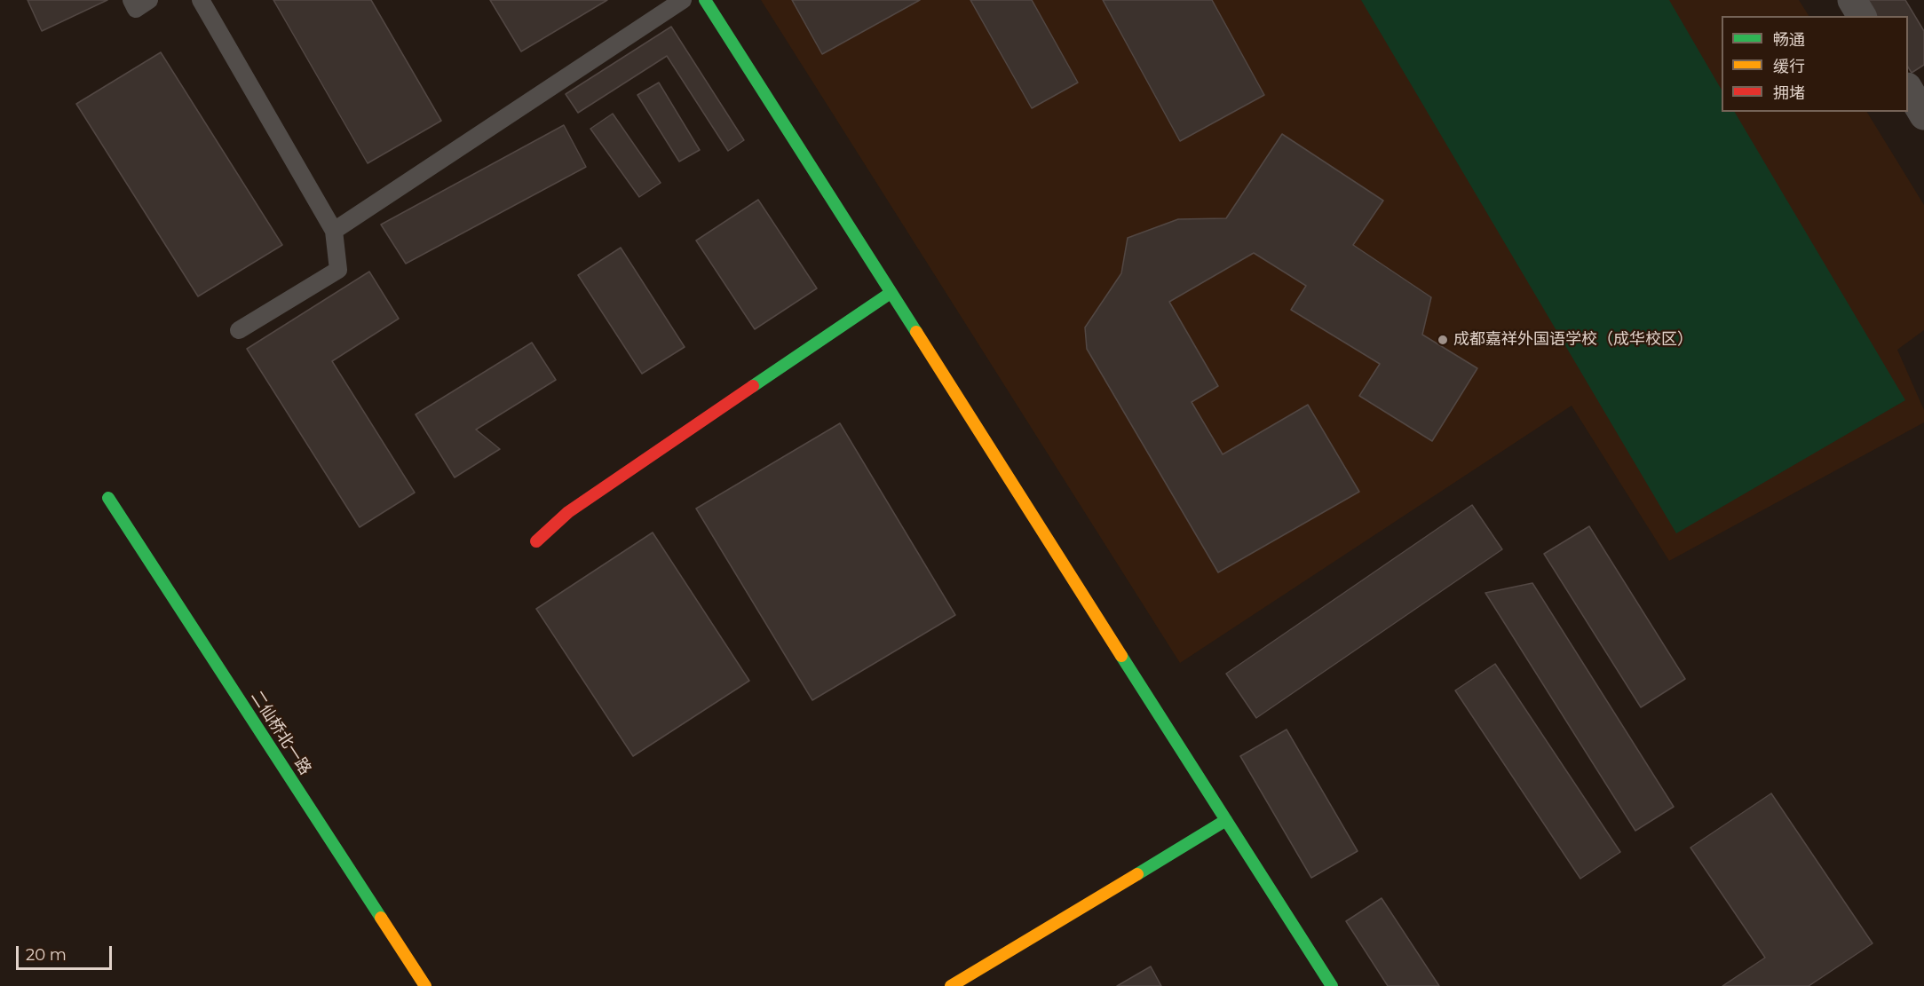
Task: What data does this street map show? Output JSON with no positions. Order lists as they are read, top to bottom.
{
  "streets": {
    "street": ["二仙桥北一路"]
  },
  "places": ["成都嘉祥外国语学校（成华校区）"],
  "legend": ["畅通", "缓行", "拥堵"],
  "scale_bar": "20 m"
}
